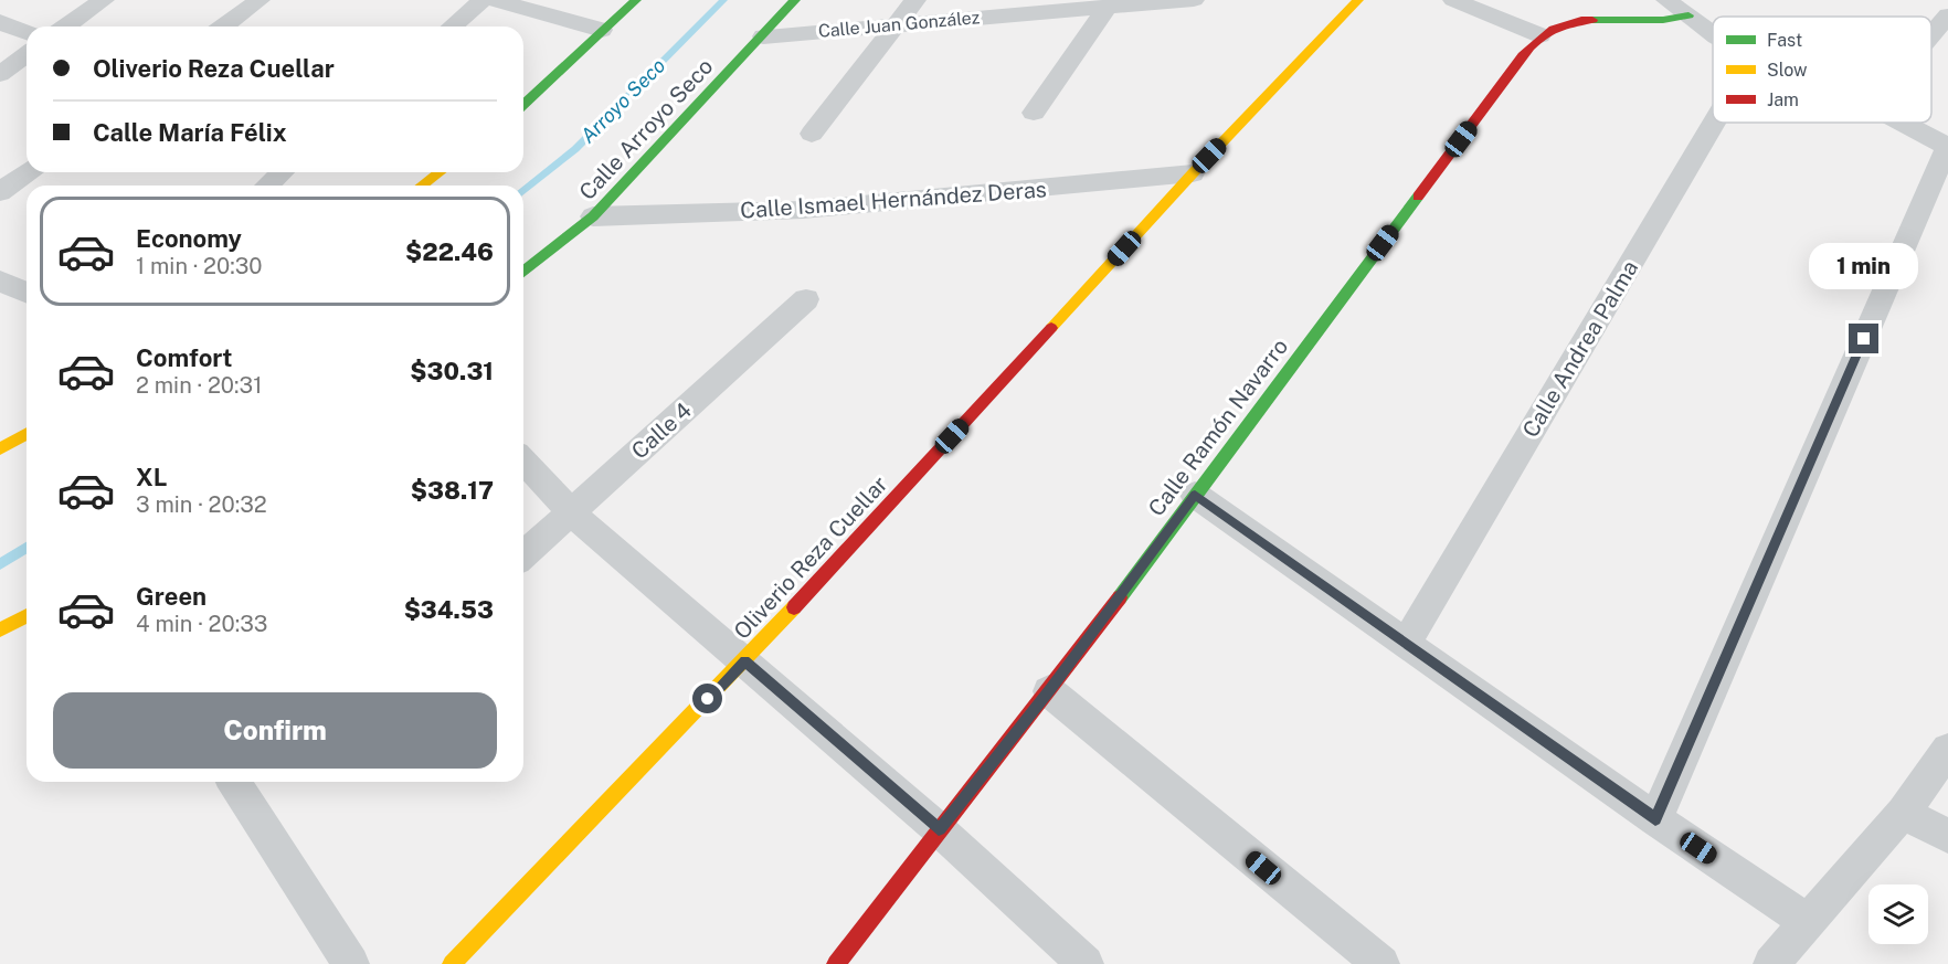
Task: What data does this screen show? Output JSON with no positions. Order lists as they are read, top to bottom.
{
  "streets": {
    "street": [
      "Calle Juan González",
      "Calle Arroyo Seco",
      "Calle Ismael Hernández Deras",
      "Calle Andrea Palma",
      "Calle Ramón Navarro",
      "Calle 4",
      "Oliverio Reza Cuellar"
    ]
  },
  "crossings": [
    ["Calle Juan González", "Calle Arroyo Seco"],
    ["Calle Arroyo Seco", "Calle Ismael Hernández Deras"],
    ["Calle Ismael Hernández Deras", "Oliverio Reza Cuellar"]
  ],
  "water": ["Arroyo Seco"],
  "legend": ["Fast", "Slow", "Jam"],
  "page": {
    "banner": ["Oliverio Reza Cuellar", "Calle María Félix"],
    "list": [
      {
        "name": "Economy",
        "note": "1 min · 20:30",
        "value": "$22.46"
      },
      {
        "name": "Comfort",
        "note": "2 min · 20:31",
        "value": "$30.31"
      },
      {
        "name": "XL",
        "note": "3 min · 20:32",
        "value": "$38.17"
      },
      {
        "name": "Green",
        "note": "4 min · 20:33",
        "value": "$34.53"
      }
    ],
    "bubble": "1 min",
    "buttons": "Confirm"
  }
}
